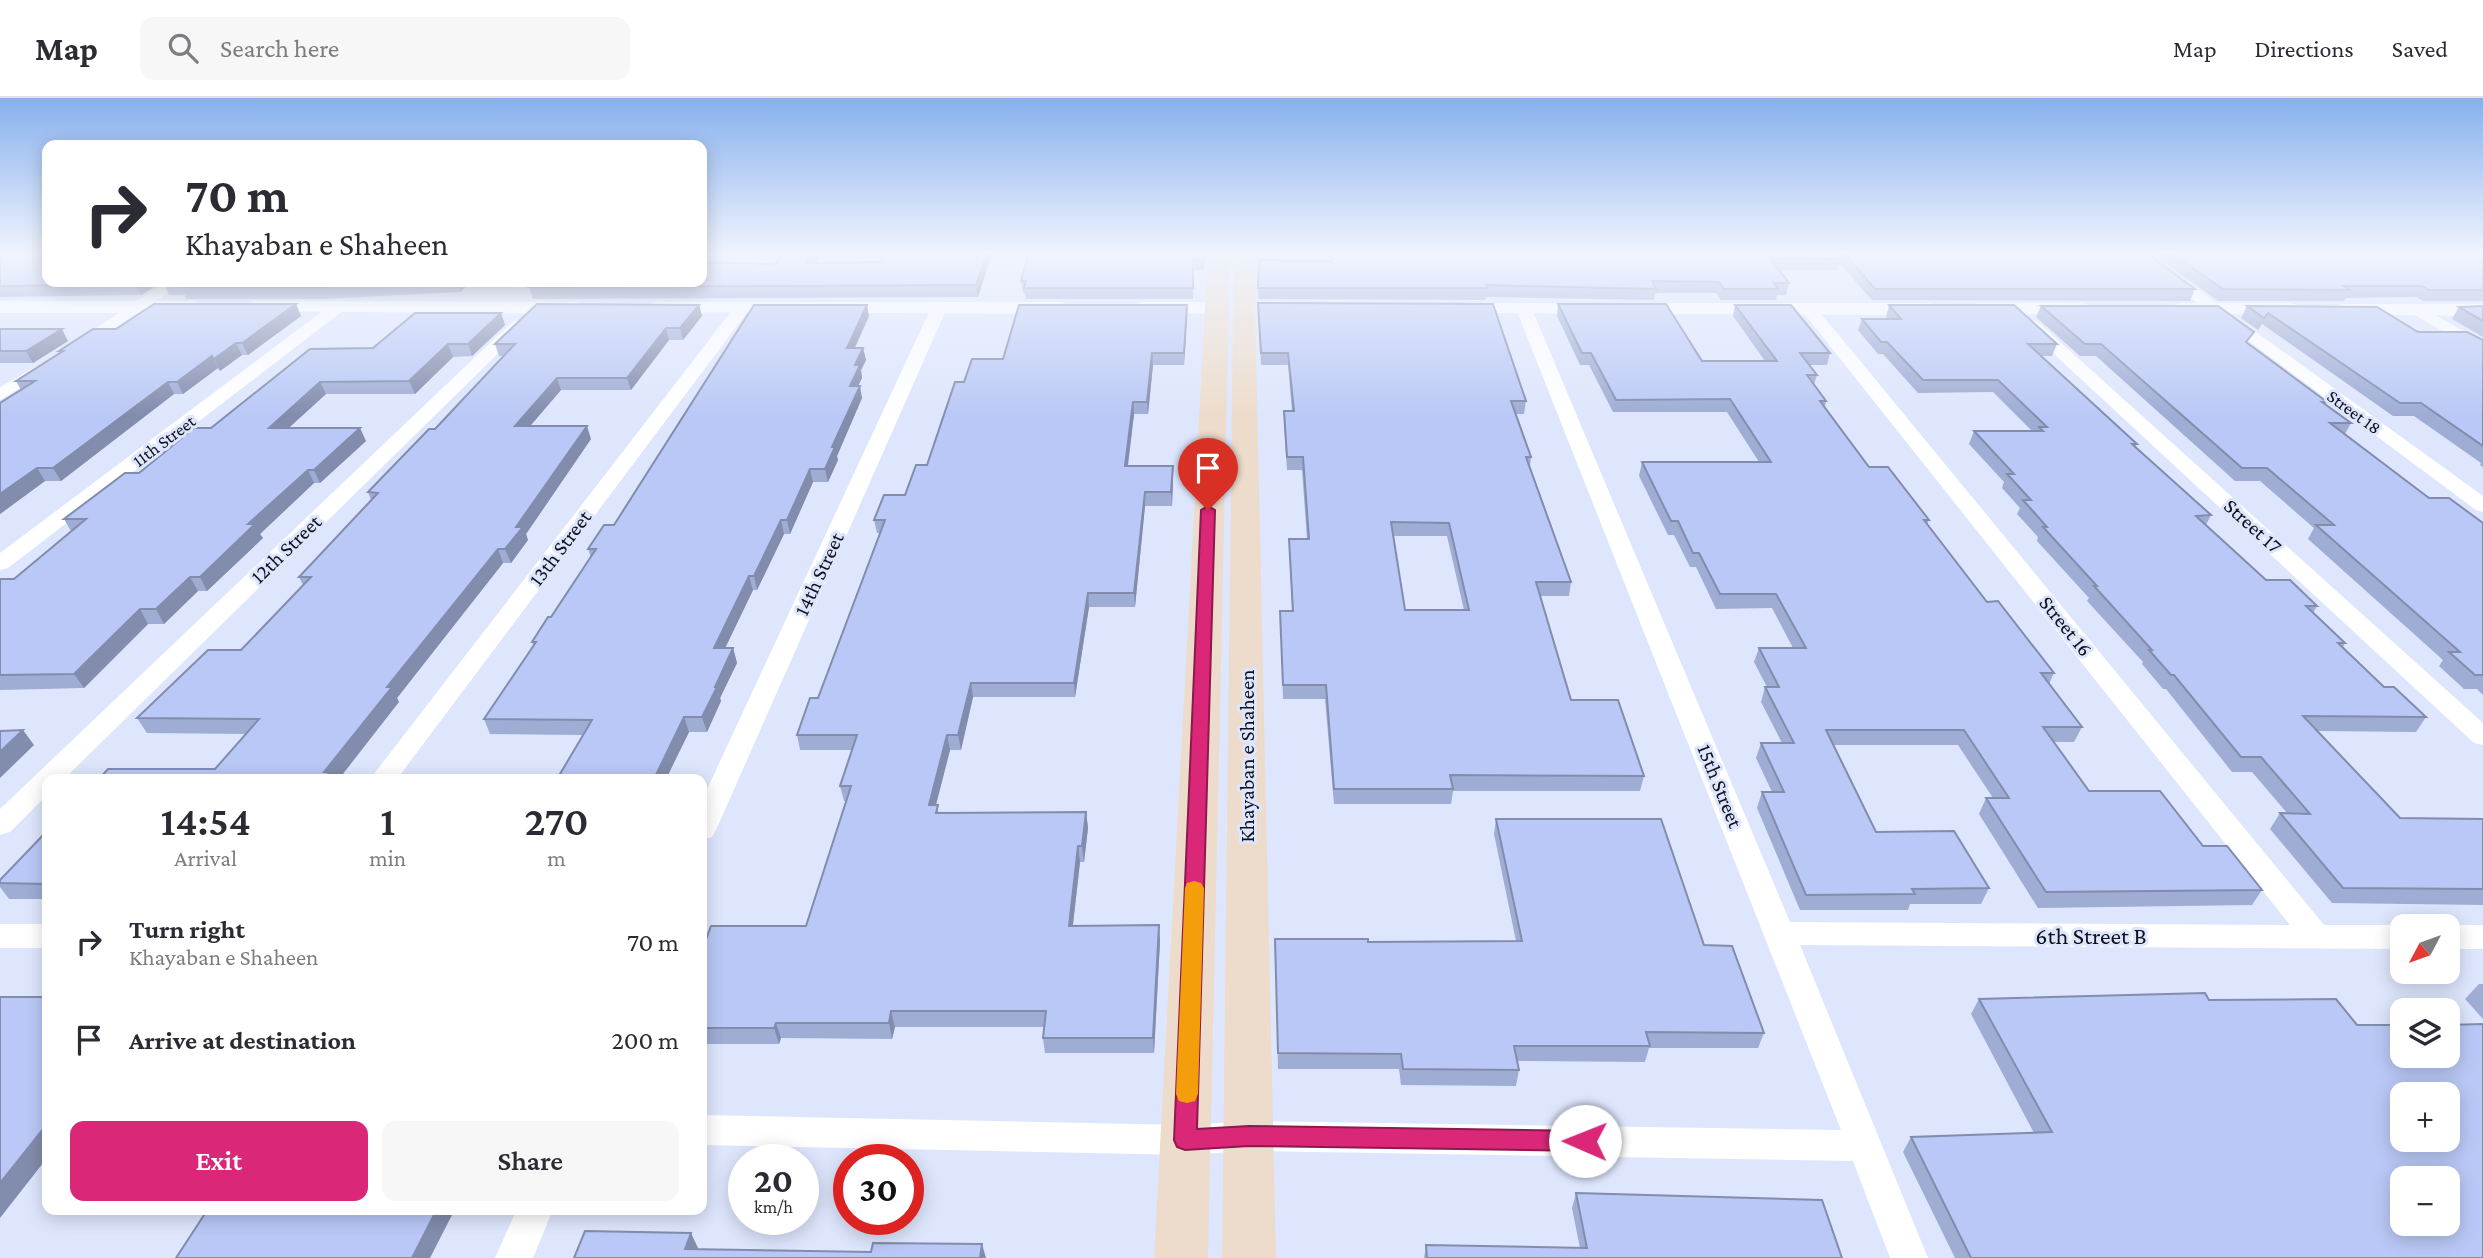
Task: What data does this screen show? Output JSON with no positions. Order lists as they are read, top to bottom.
{
  "streets": {
    "main road": ["Khayaban e Shaheen"],
    "street": [
      "Street 18",
      "11th Street",
      "Street 17",
      "13th Street",
      "12th Street",
      "14th Street",
      "Street 16",
      "15th Street",
      "6th Street B"
    ]
  },
  "crossings": [
    ["Street 16", "6th Street B"],
    ["15th Street", "6th Street B"]
  ],
  "north": "bottom left",
  "page": {
    "header": "Map",
    "search": "Search here",
    "nav": ["Map", "Directions", "Saved"],
    "turn": ["70 m", "Khayaban e Shaheen"],
    "eta": [
      "14:54",
      "Arrival",
      "1",
      "min",
      "270",
      "m"
    ],
    "list": [
      {
        "name": "Turn right",
        "note": "Khayaban e Shaheen",
        "value": "70 m"
      },
      {
        "name": "Arrive at destination",
        "value": "200 m"
      }
    ],
    "map_buttons": ["+", "−"],
    "buttons": ["Exit", "Share"],
    "speed": "20 km/h",
    "limit": "30"
  }
}
